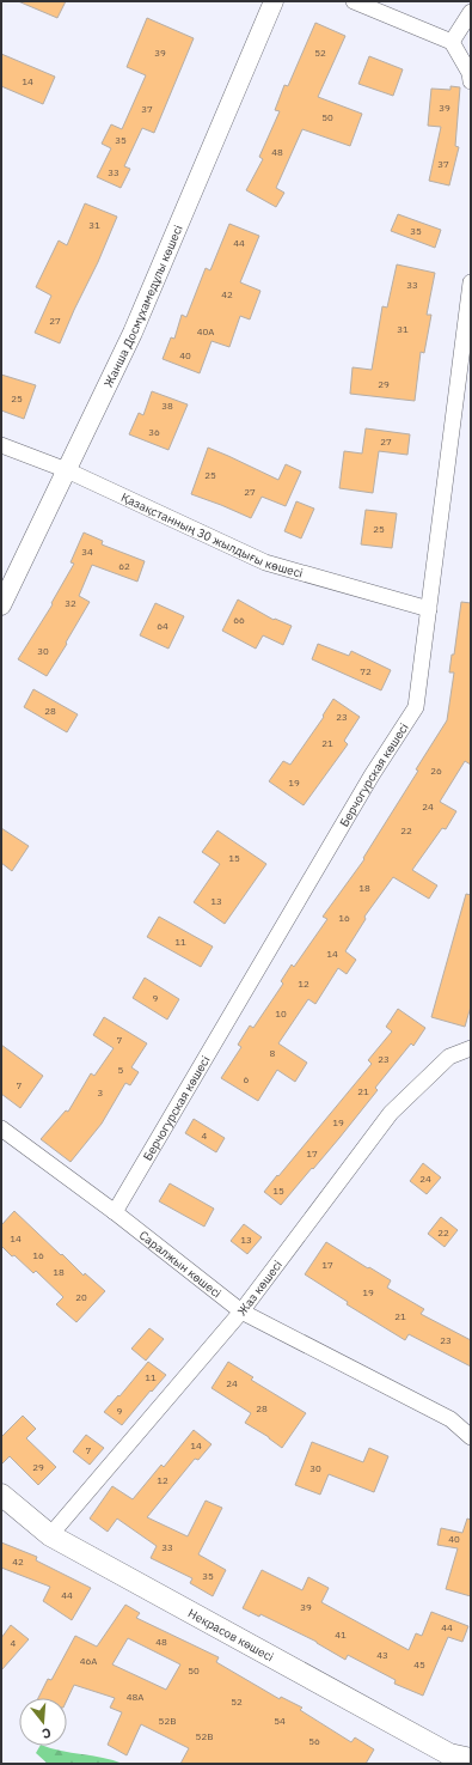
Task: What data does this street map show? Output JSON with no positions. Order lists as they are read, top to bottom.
{
  "streets": {
    "main road": ["Некрасов көшесі"],
    "street": [
      "Жанша Досмұхамедұлы көшесі",
      "Қазақстанның 30 жылдығы көшесі",
      "Берчогурская көшесі",
      "Саралжын көшесі",
      "Жаз көшесі"
    ]
  },
  "crossings": [
    ["Жанша Досмұхамедұлы көшесі", "Қазақстанның 30 жылдығы көшесі"],
    ["Қазақстанның 30 жылдығы көшесі", "Берчогурская көшесі"],
    ["Берчогурская көшесі", "Саралжын көшесі"],
    ["Саралжын көшесі", "Жаз көшесі"],
    ["Жаз көшесі", "Некрасов көшесі"]
  ],
  "house_numbers": [
    "39",
    "52",
    "14",
    "39",
    "37",
    "50",
    "35",
    "48",
    "37",
    "33",
    "31",
    "35",
    "44",
    "33",
    "42",
    "27",
    "31",
    "40А",
    "40",
    "29",
    "25",
    "38",
    "36",
    "27",
    "25",
    "27",
    "25",
    "34",
    "62",
    "32",
    "66",
    "64",
    "30",
    "72",
    "28",
    "23",
    "21",
    "26",
    "19",
    "24",
    "22",
    "15",
    "18",
    "13",
    "16",
    "11",
    "14",
    "12",
    "9",
    "10",
    "7",
    "8",
    "23",
    "5",
    "6",
    "7",
    "21",
    "3",
    "19",
    "4",
    "17",
    "24",
    "15",
    "22",
    "14",
    "13",
    "16",
    "17",
    "18",
    "19",
    "20",
    "21",
    "23",
    "11",
    "24",
    "28",
    "9",
    "14",
    "7",
    "29",
    "30",
    "12",
    "40",
    "33",
    "42",
    "35",
    "44",
    "39",
    "44",
    "41",
    "48",
    "4",
    "43",
    "46А",
    "45",
    "50",
    "48А",
    "52",
    "52В",
    "54",
    "52В",
    "56"
  ],
  "north": "bottom"
}
